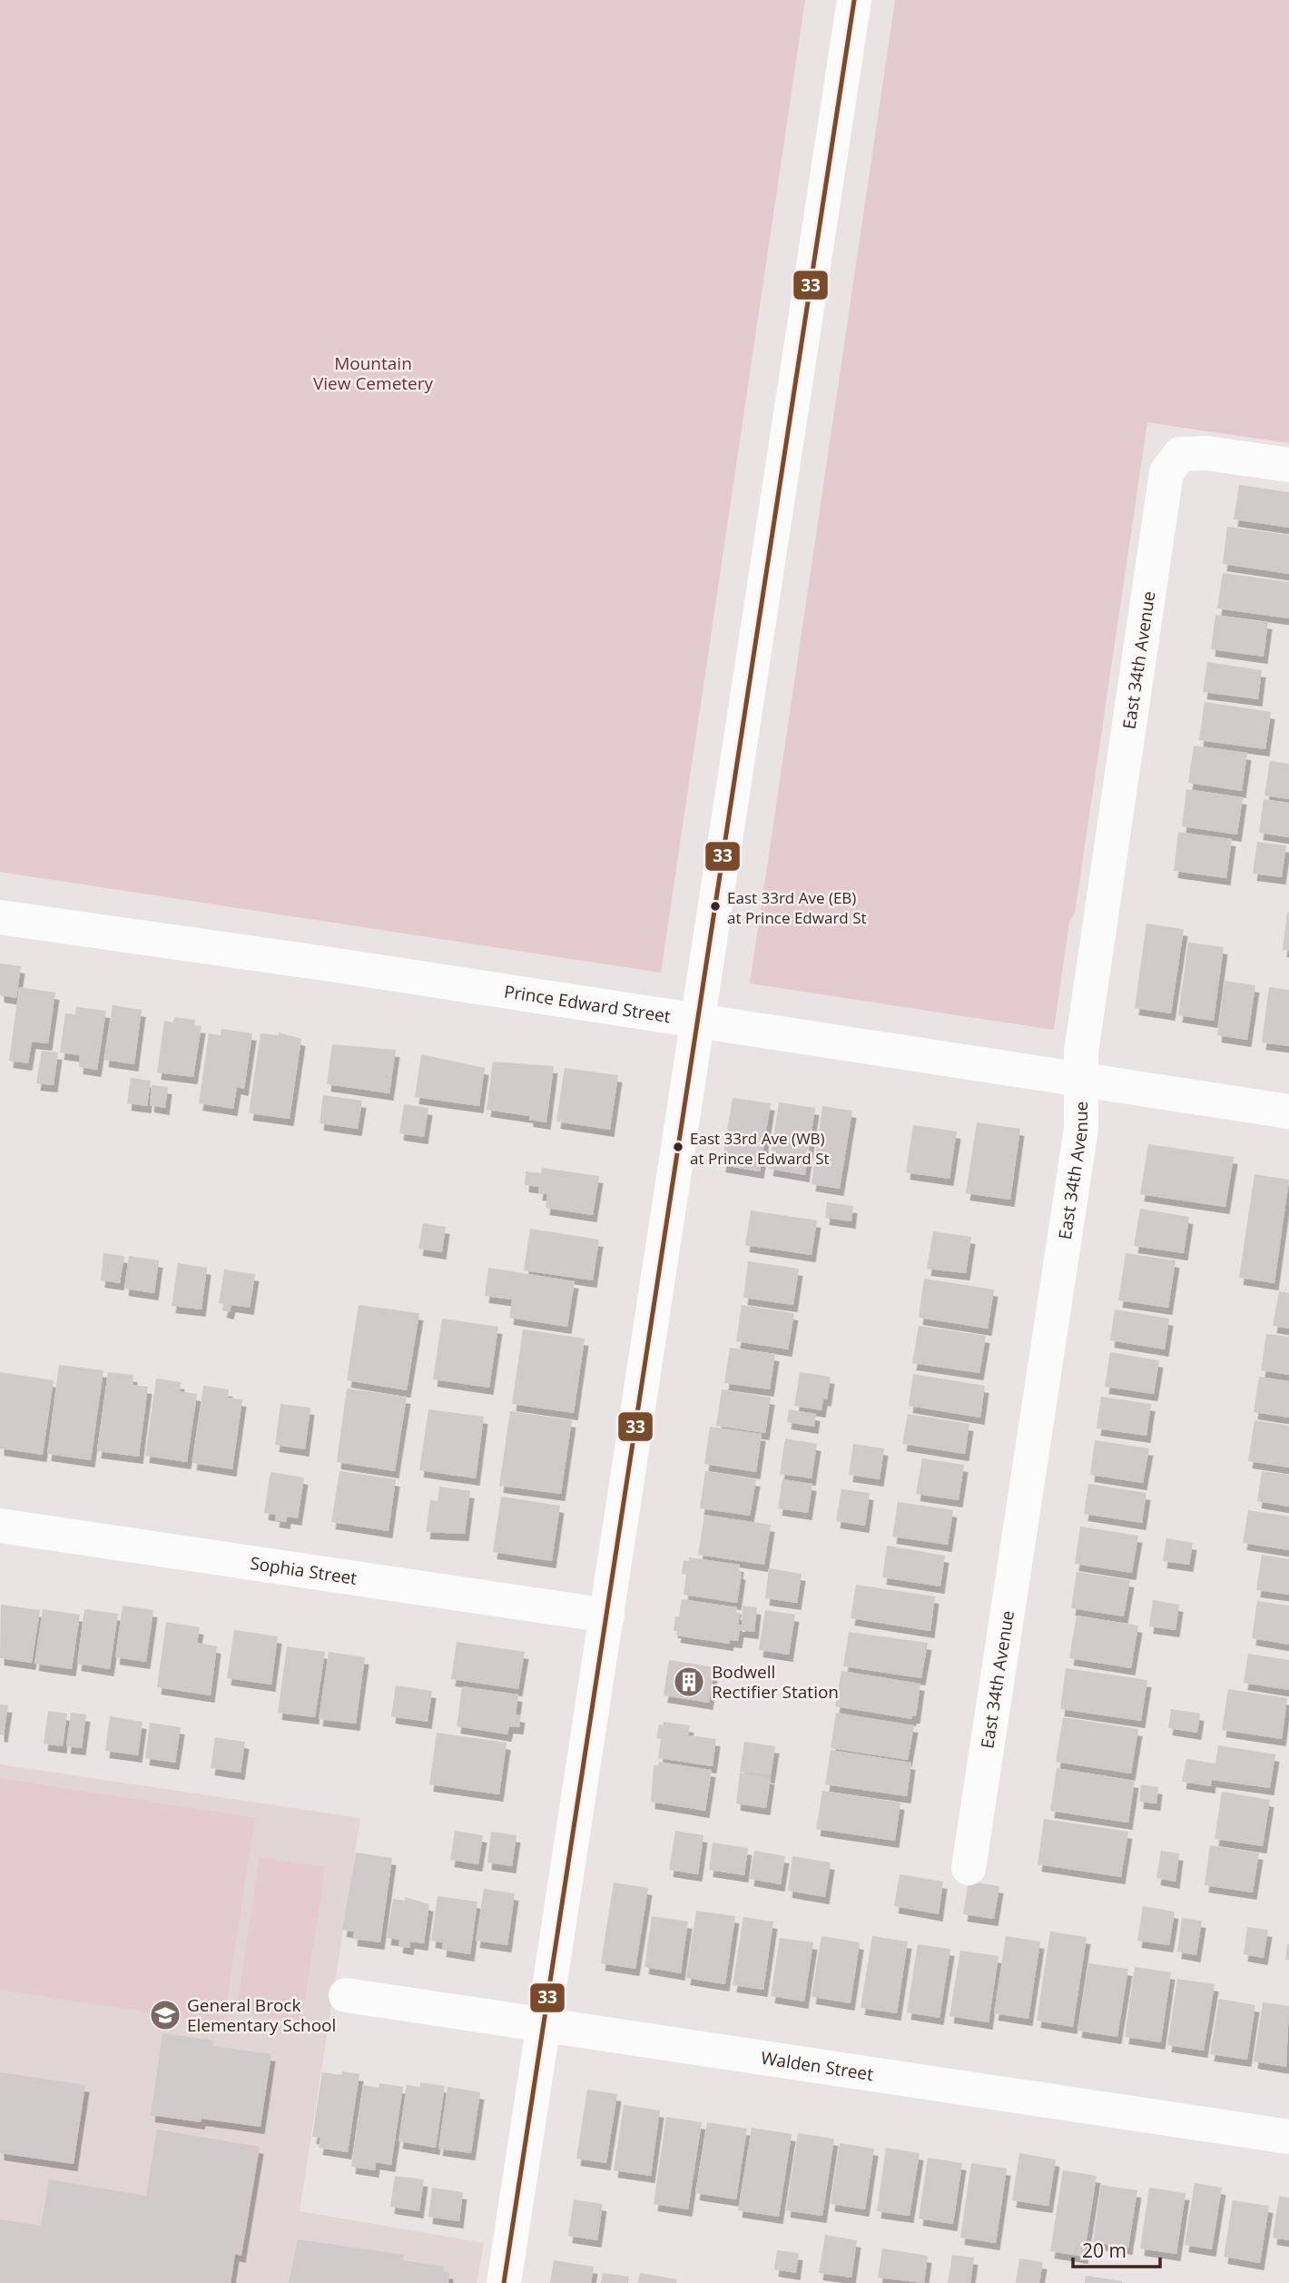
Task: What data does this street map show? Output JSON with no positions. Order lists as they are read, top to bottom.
{
  "streets": {
    "street": [
      "East 34th Avenue",
      "Prince Edward Street",
      "Sophia Street",
      "Walden Street"
    ]
  },
  "crossings": [
    ["East 34th Avenue", "Prince Edward Street"]
  ],
  "parks": ["Mountain View Cemetery"],
  "places": {
    "other": ["East 33rd Ave (EB) at Prince Edward St", "East 33rd Ave (WB) at Prince Edward St"],
    "building": ["Bodwell Rectifier Station"],
    "school or university": ["General Brock Elementary School"]
  },
  "lines": ["transit line 33"],
  "scale_bar": "20 m"
}
